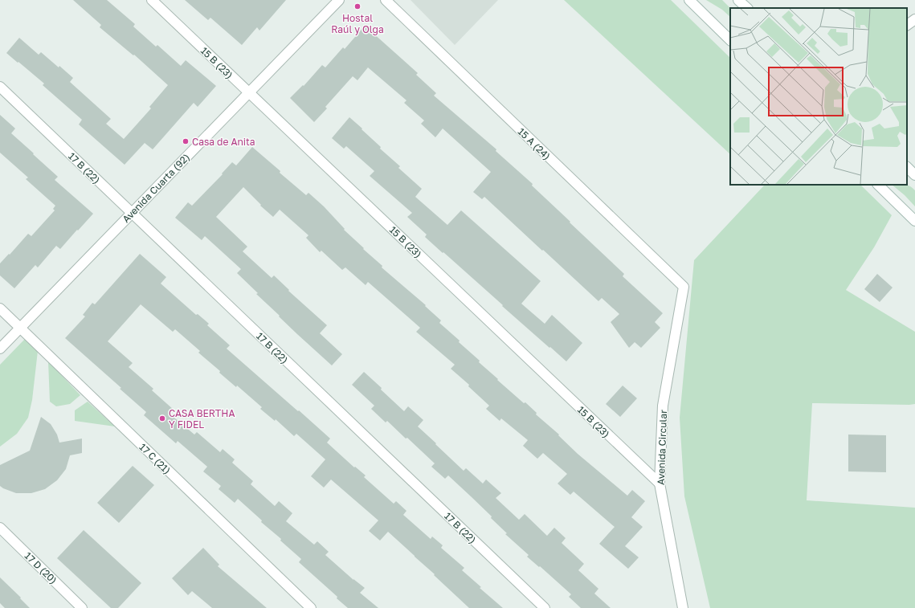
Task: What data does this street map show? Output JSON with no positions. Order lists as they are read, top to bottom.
{
  "streets": {
    "street": [
      "15 B (23)",
      "15 A (24)",
      "17 B (22)",
      "Avenida Cuarta (92)",
      "Avenida Circular",
      "17 C (21)",
      "17 D (20)"
    ]
  },
  "crossings": [
    ["15 B (23)", "Avenida Cuarta (92)"],
    ["15 B (23)", "Avenida Circular"],
    ["15 A (24)", "Avenida Circular"],
    ["17 B (22)", "Avenida Cuarta (92)"],
    ["Avenida Cuarta (92)", "17 C (21)"]
  ],
  "places": ["Hostal Raúl y Olga", "Casa de Anita", "CASA BERTHA Y FIDEL"]
}
